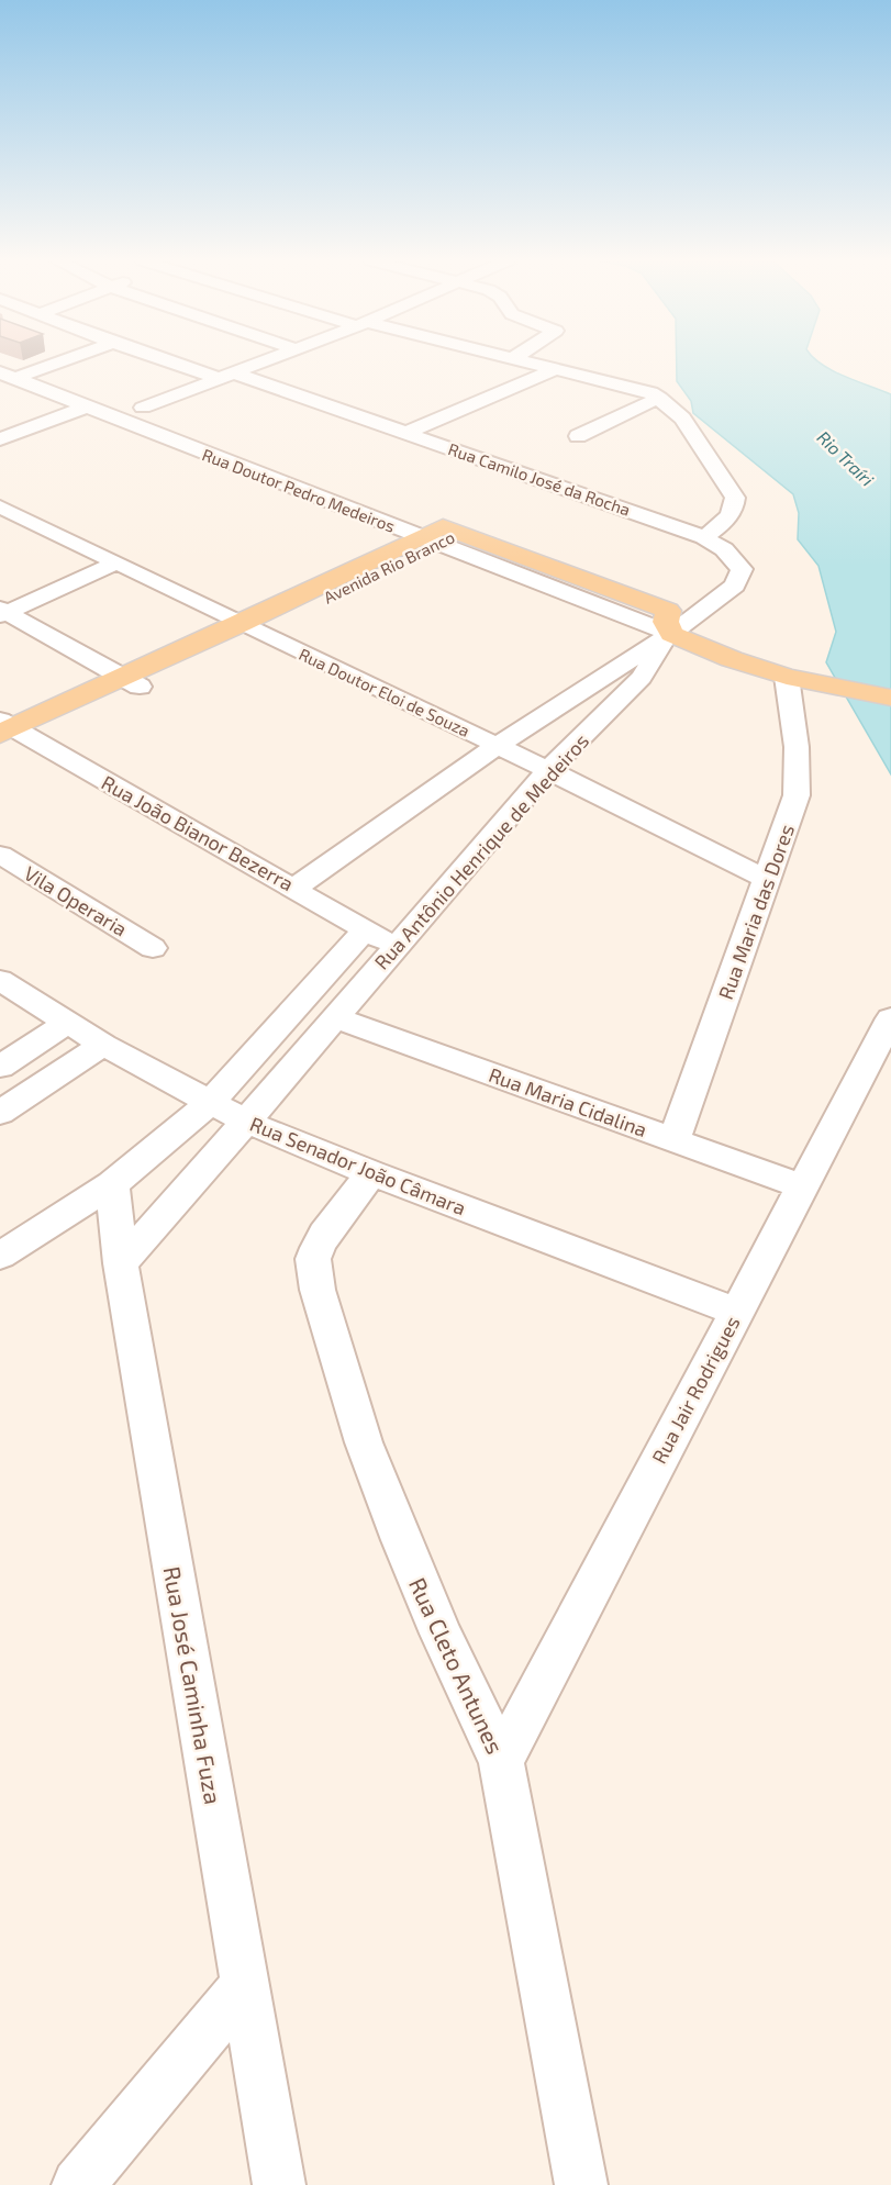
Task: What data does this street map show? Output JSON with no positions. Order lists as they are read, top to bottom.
{
  "streets": {
    "main road": ["Rua Doutor Pedro Medeiros", "Avenida Rio Branco"],
    "street": [
      "Rua Camilo José da Rocha",
      "Rua Doutor Eloi de Souza",
      "Rua João Bianor Bezerra",
      "Rua Antônio Henrique de Medeiros",
      "Vila Operaria",
      "Rua Maria das Dores",
      "Rua Maria Cidalina",
      "Rua Senador João Câmara",
      "Rua Jair Rodrigues",
      "Rua Cleto Antunes",
      "Rua José Caminha Fuza"
    ]
  },
  "crossings": [
    ["Rua Camilo José da Rocha", "Rua Doutor Pedro Medeiros"],
    ["Rua Camilo José da Rocha", "Rua Antônio Henrique de Medeiros"],
    ["Rua Doutor Pedro Medeiros", "Avenida Rio Branco"],
    ["Rua Doutor Pedro Medeiros", "Rua Antônio Henrique de Medeiros"],
    ["Avenida Rio Branco", "Rua Doutor Eloi de Souza"],
    ["Avenida Rio Branco", "Rua João Bianor Bezerra"],
    ["Rua Doutor Eloi de Souza", "Rua Antônio Henrique de Medeiros"],
    ["Rua Doutor Eloi de Souza", "Rua Maria das Dores"],
    ["Rua João Bianor Bezerra", "Rua Antônio Henrique de Medeiros"],
    ["Rua Antônio Henrique de Medeiros", "Rua Maria Cidalina"],
    ["Rua Antônio Henrique de Medeiros", "Rua Senador João Câmara"],
    ["Rua Antônio Henrique de Medeiros", "Rua José Caminha Fuza"],
    ["Rua Maria das Dores", "Rua Maria Cidalina"],
    ["Rua Maria Cidalina", "Rua Jair Rodrigues"],
    ["Rua Senador João Câmara", "Rua Jair Rodrigues"],
    ["Rua Senador João Câmara", "Rua Cleto Antunes"],
    ["Rua Jair Rodrigues", "Rua Cleto Antunes"]
  ],
  "water": ["Rio Traíri"]
}
